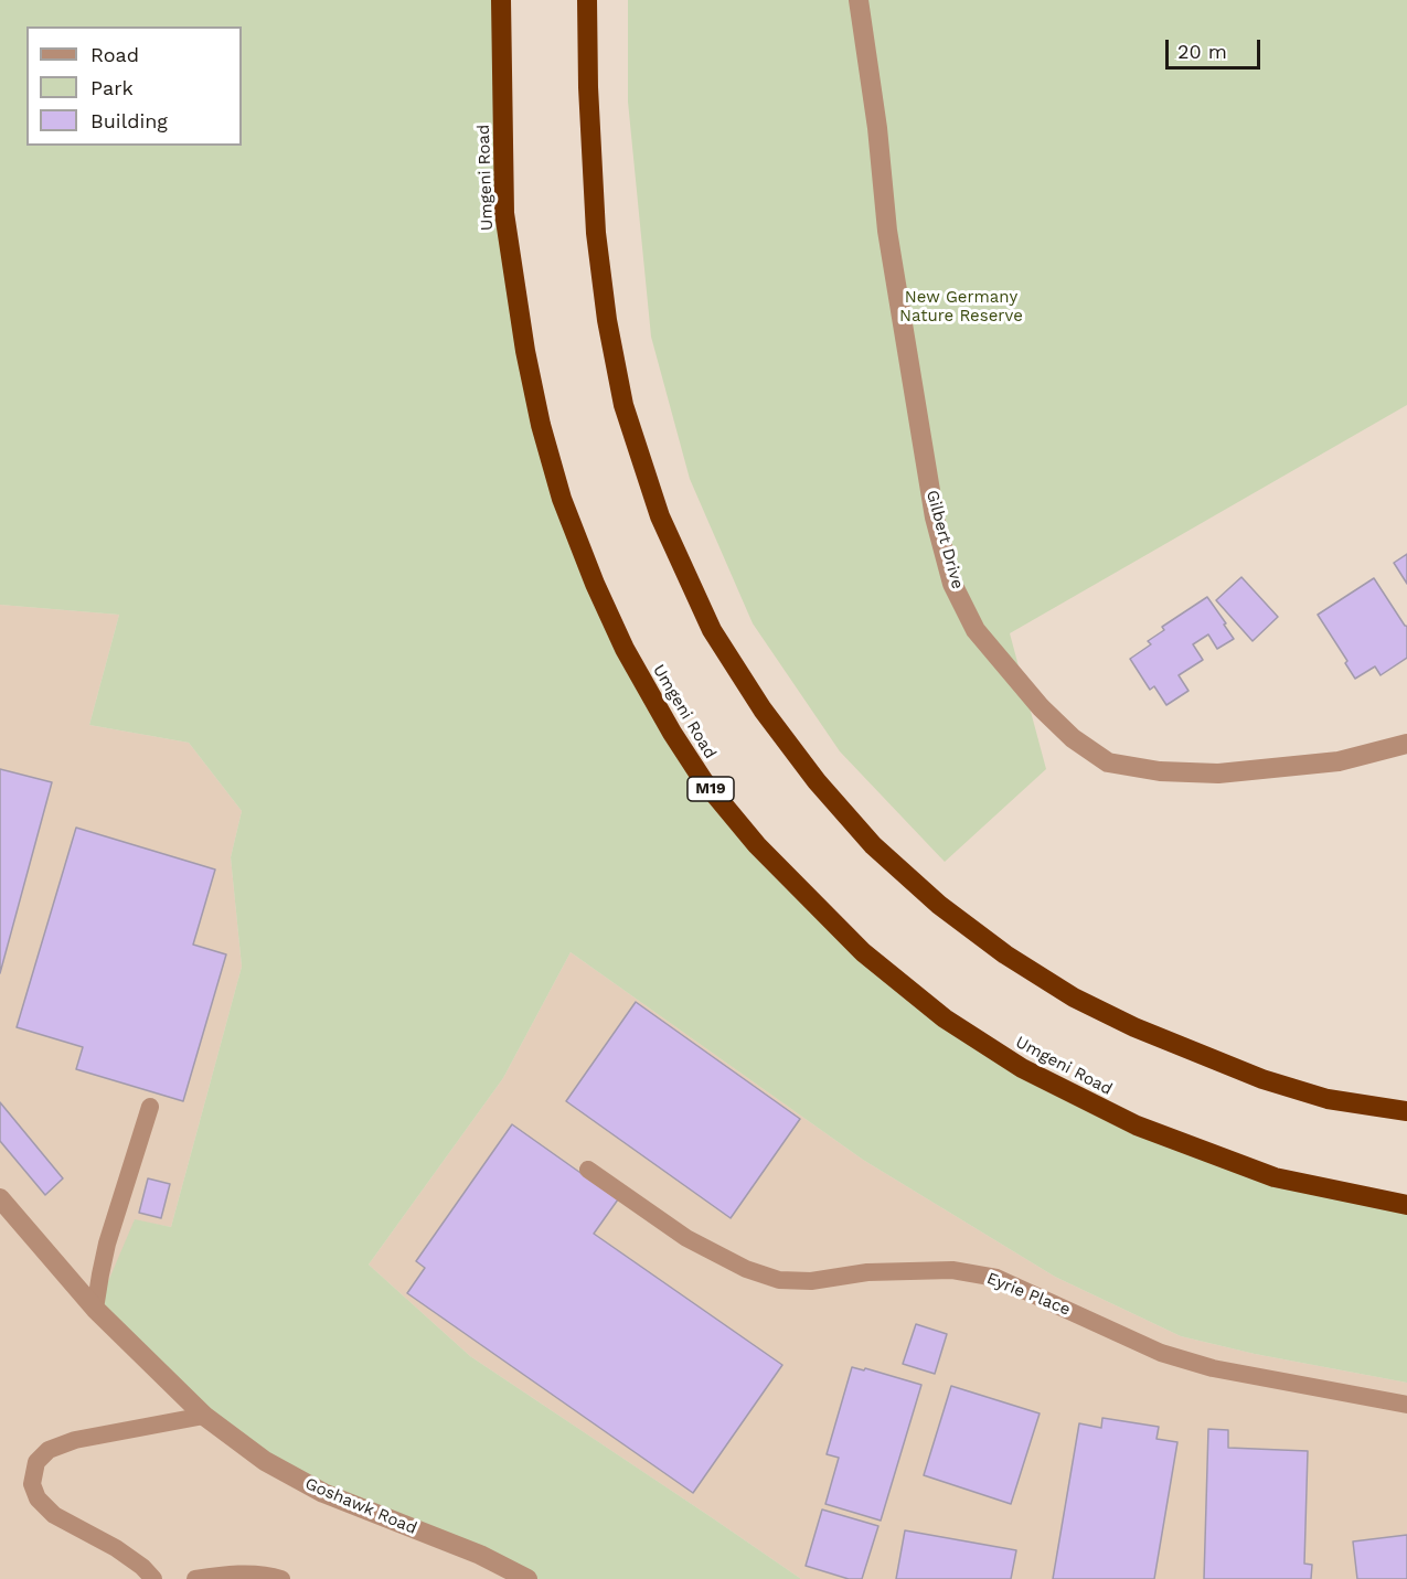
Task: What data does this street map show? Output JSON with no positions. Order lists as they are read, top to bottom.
{
  "streets": {
    "highway": ["Umgeni Road", "M19"],
    "street": ["Gilbert Drive", "Goshawk Road"],
    "lane": ["Eyrie Place"]
  },
  "parks": ["New Germany Nature Reserve"],
  "legend": ["Road", "Park", "Building"],
  "scale_bar": "20 m"
}
